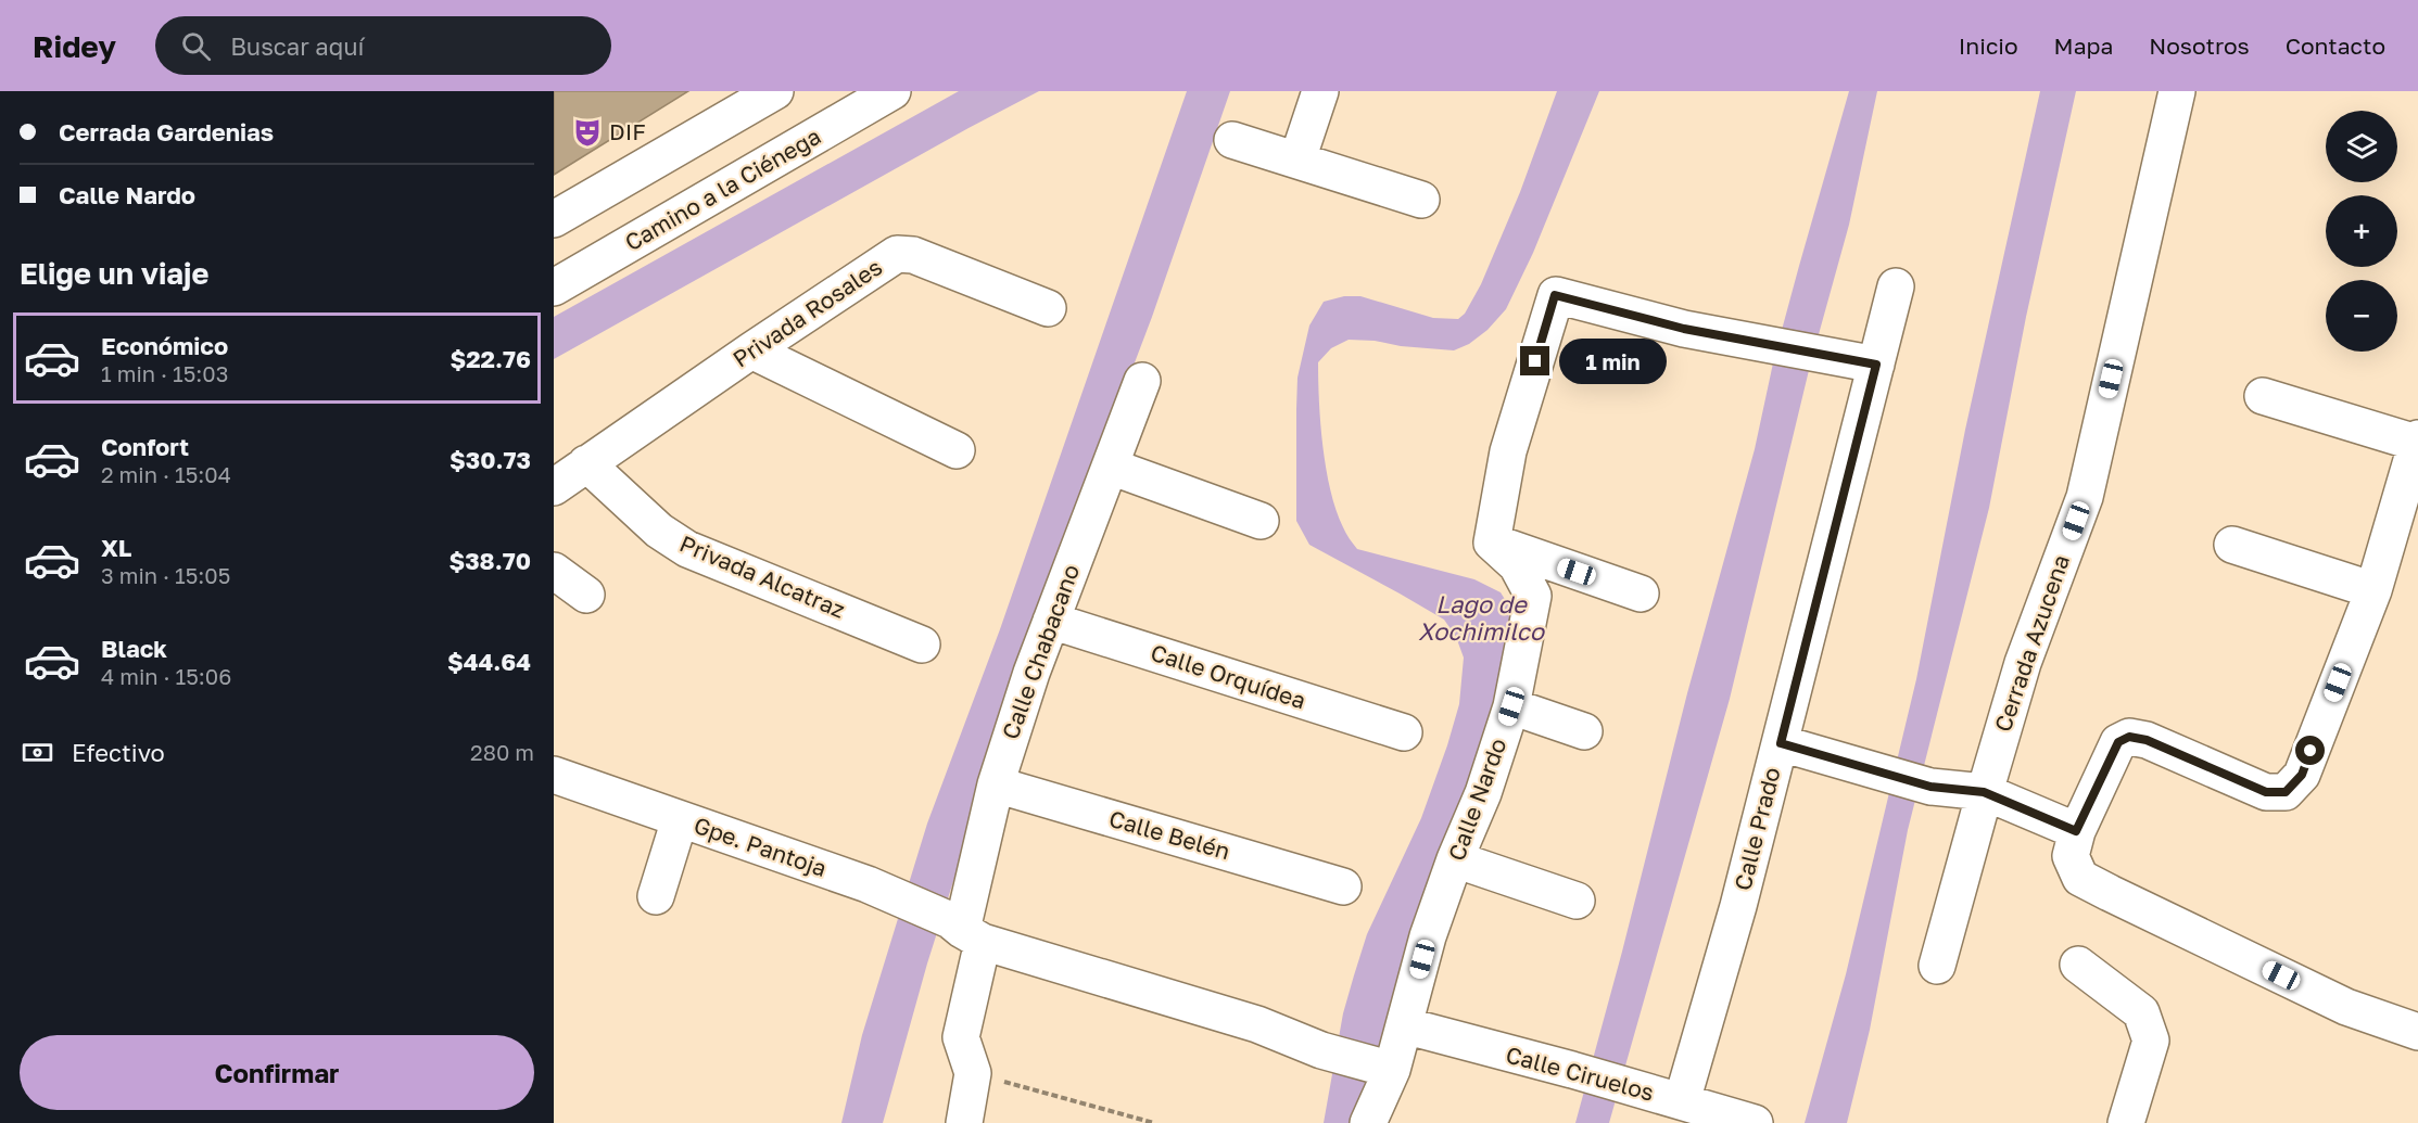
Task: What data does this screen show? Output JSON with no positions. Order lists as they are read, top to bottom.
{
  "streets": {
    "street": [
      "Camino a la Ciénega",
      "Privada Rosales",
      "Privada Alcatraz",
      "Cerrada Azucena",
      "Calle Chabacano",
      "Calle Orquídea",
      "Calle Nardo",
      "Calle Prado",
      "Calle Belén",
      "Gpe. Pantoja",
      "Calle Ciruelos"
    ]
  },
  "crossings": [
    ["Privada Rosales", "Privada Alcatraz"],
    ["Calle Chabacano", "Calle Orquídea"],
    ["Calle Chabacano", "Calle Belén"],
    ["Calle Chabacano", "Gpe. Pantoja"],
    ["Calle Nardo", "Gpe. Pantoja"],
    ["Calle Nardo", "Calle Ciruelos"],
    ["Calle Prado", "Calle Ciruelos"]
  ],
  "water": ["Lago de Xochimilco"],
  "places": {
    "theatre": ["DIF"]
  },
  "page": {
    "header": "Ridey",
    "search": "Buscar aquí",
    "nav": [
      "Inicio",
      "Mapa",
      "Nosotros",
      "Contacto"
    ],
    "banner": ["Cerrada Gardenias", "Calle Nardo"],
    "map_buttons": ["+", "−"],
    "heading": "Elige un viaje",
    "list": [
      {
        "name": "Económico",
        "note": "1 min · 15:03",
        "value": "$22.76"
      },
      {
        "name": "Confort",
        "note": "2 min · 15:04",
        "value": "$30.73"
      },
      {
        "name": "XL",
        "note": "3 min · 15:05",
        "value": "$38.70"
      },
      {
        "name": "Black",
        "note": "4 min · 15:06",
        "value": "$44.64"
      }
    ],
    "bubble": "1 min",
    "pay": ["Efectivo", "280 m"],
    "buttons": "Confirmar"
  }
}
